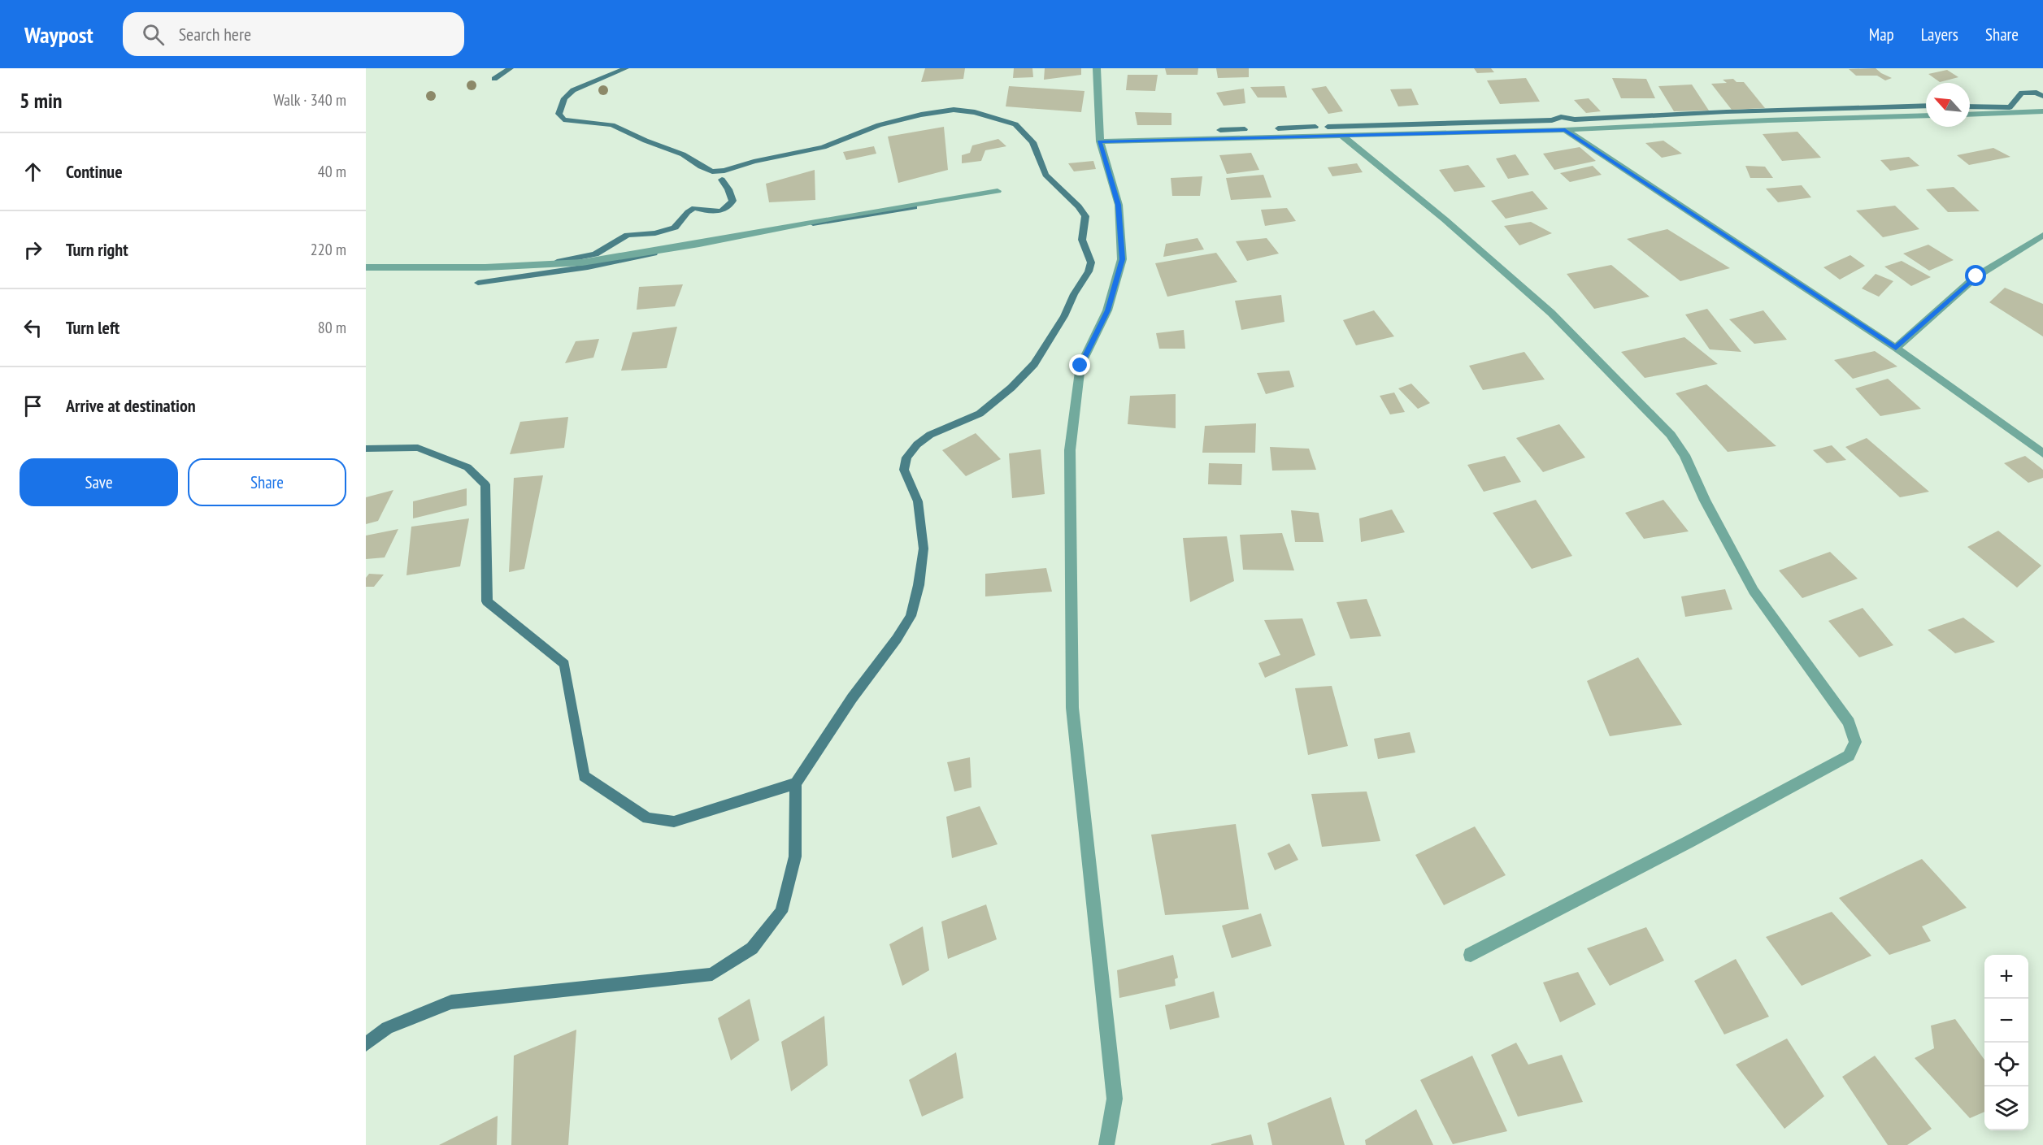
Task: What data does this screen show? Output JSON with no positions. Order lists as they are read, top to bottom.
{
  "north": "top left",
  "page": {
    "header": "Waypost",
    "search": "Search here",
    "nav": ["Map", "Layers", "Share"],
    "heading": ["5 min", "Walk · 340 m"],
    "list": [
      ["Continue", "40 m"],
      ["Turn right", "220 m"],
      ["Turn left", "80 m"],
      "Arrive at destination"
    ],
    "buttons": ["Save", "Share"],
    "map_buttons": ["+", "−"]
  }
}
